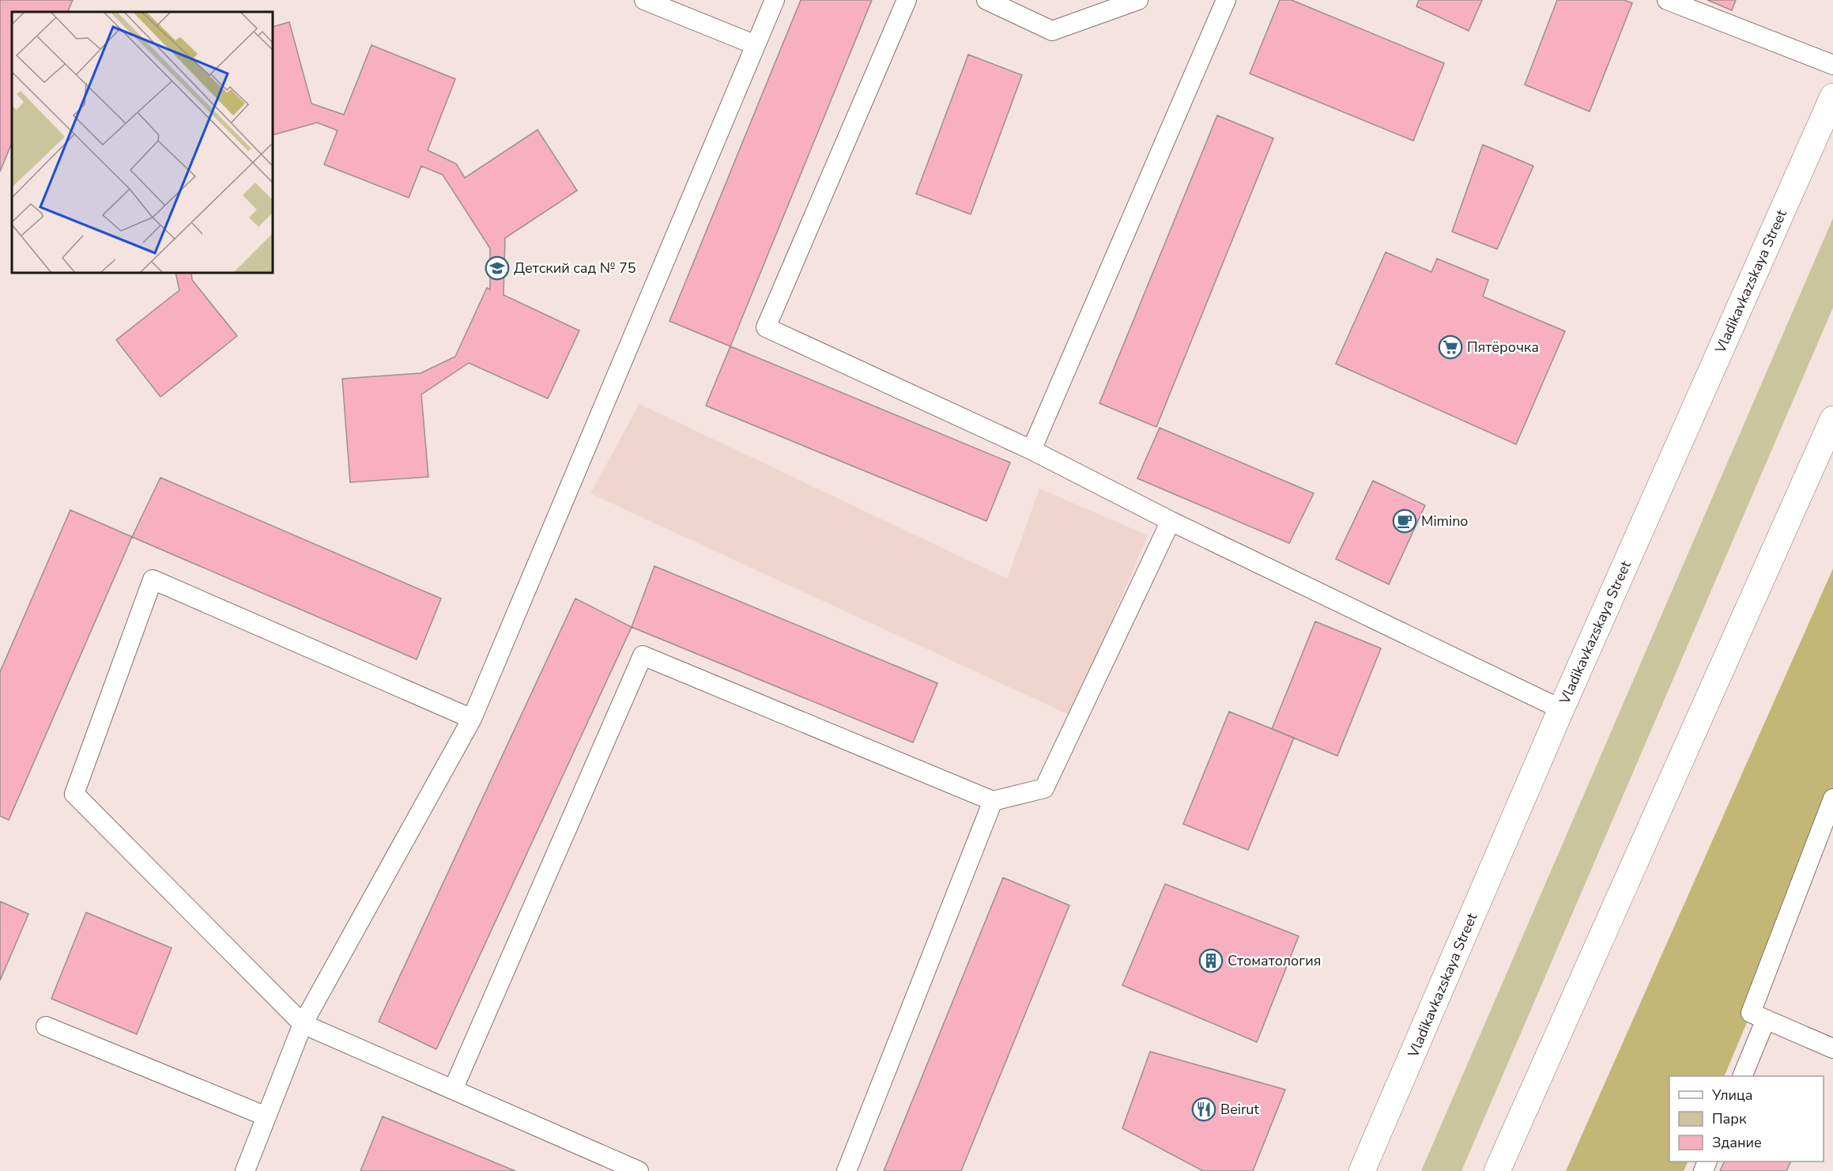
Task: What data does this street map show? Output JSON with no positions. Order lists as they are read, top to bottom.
{
  "streets": {
    "main road": ["Vladikavkazskaya Street"]
  },
  "places": {
    "school or university": ["Детский сад № 75"],
    "supermarket": ["Пятёрочка"],
    "cafe": ["Mimino"],
    "building": ["Стоматология"],
    "restaurant": ["Beirut"]
  },
  "legend": ["Улица", "Парк", "Здание"]
}
